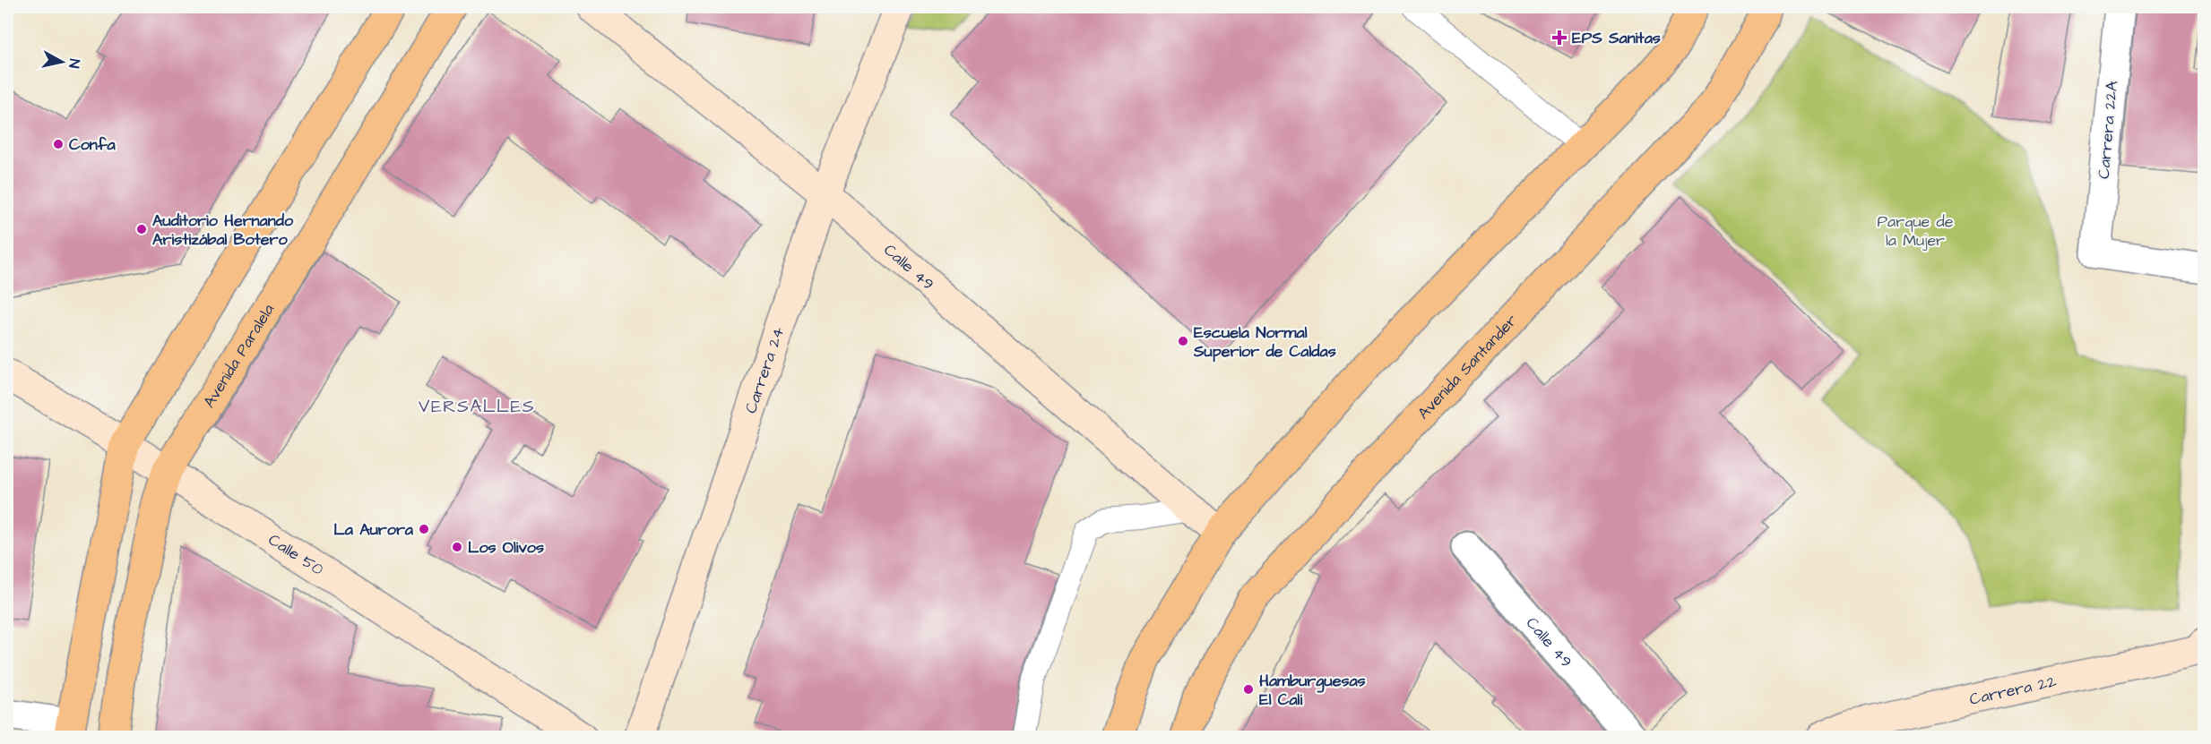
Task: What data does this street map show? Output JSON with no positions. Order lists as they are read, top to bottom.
{
  "streets": {
    "main road": [
      "Calle 49",
      "Avenida Paralela",
      "Avenida Santander",
      "Carrera 24",
      "Calle 50",
      "Carrera 22"
    ],
    "street": ["Carrera 22A"]
  },
  "crossings": [
    ["Calle 49", "Carrera 24"],
    ["Avenida Paralela", "Calle 50"]
  ],
  "districts": ["VERSALLES"],
  "parks": ["Parque de la Mujer"],
  "places": {
    "health": ["EPS Sanitas"],
    "other": [
      "Confa",
      "Auditorio Hernando Aristizábal Botero",
      "Escuela Normal Superior de Caldas",
      "La Aurora",
      "Los Olivos",
      "Hamburguesas El Cali"
    ]
  },
  "north": "right"
}
